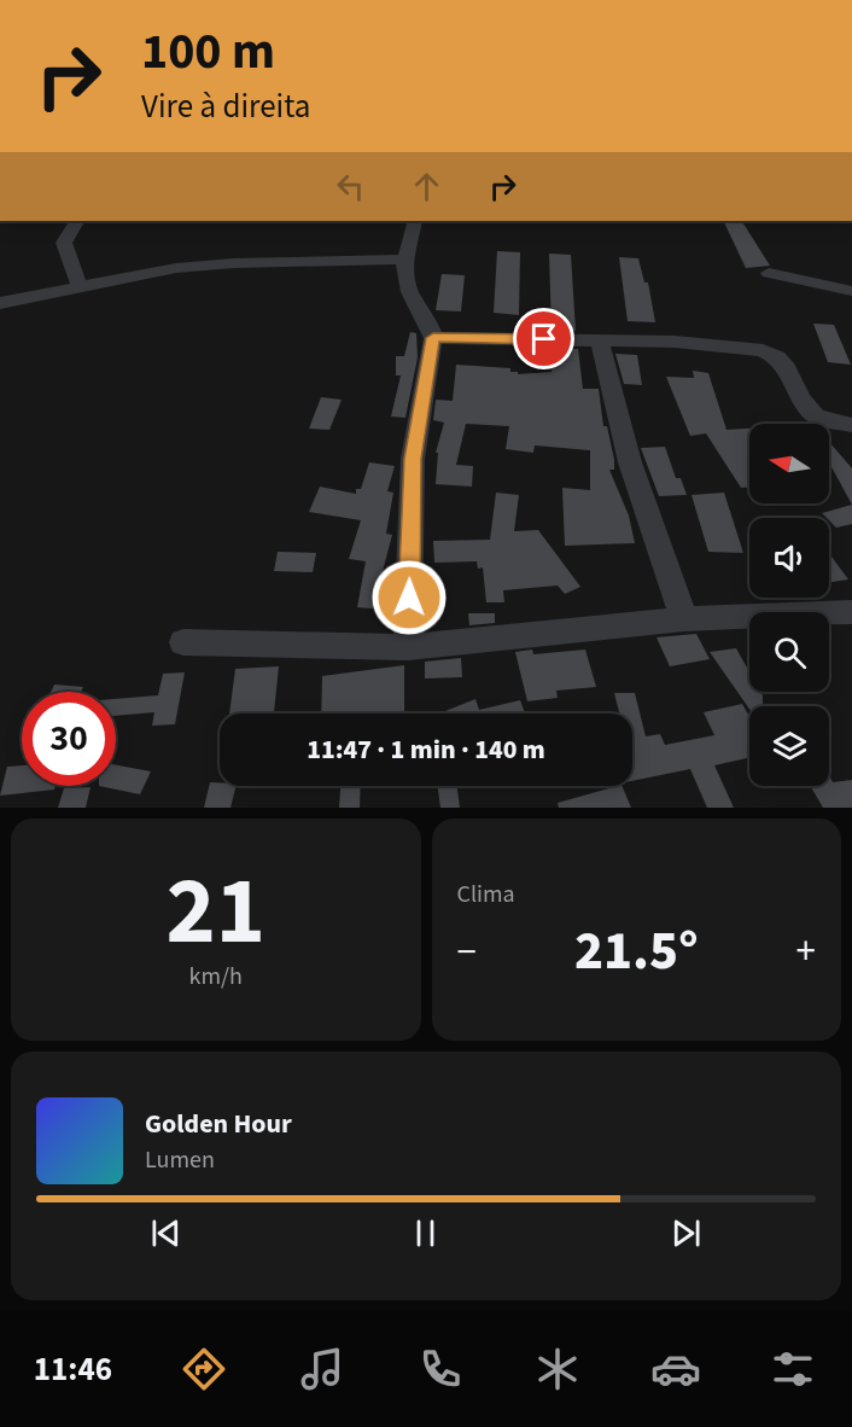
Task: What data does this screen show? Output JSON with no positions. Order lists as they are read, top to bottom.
{
  "north": "left",
  "page": {
    "turn": ["100 m", "Vire à direita"],
    "limit": "30",
    "trip": "11:47 · 1 min · 140 m",
    "tile": [
      ["21", "km/h"],
      "Clima"
    ],
    "heat": ["−", "21.5°", "+"],
    "song": ["Golden Hour", "Lumen"],
    "tabs": "11:46"
  }
}
